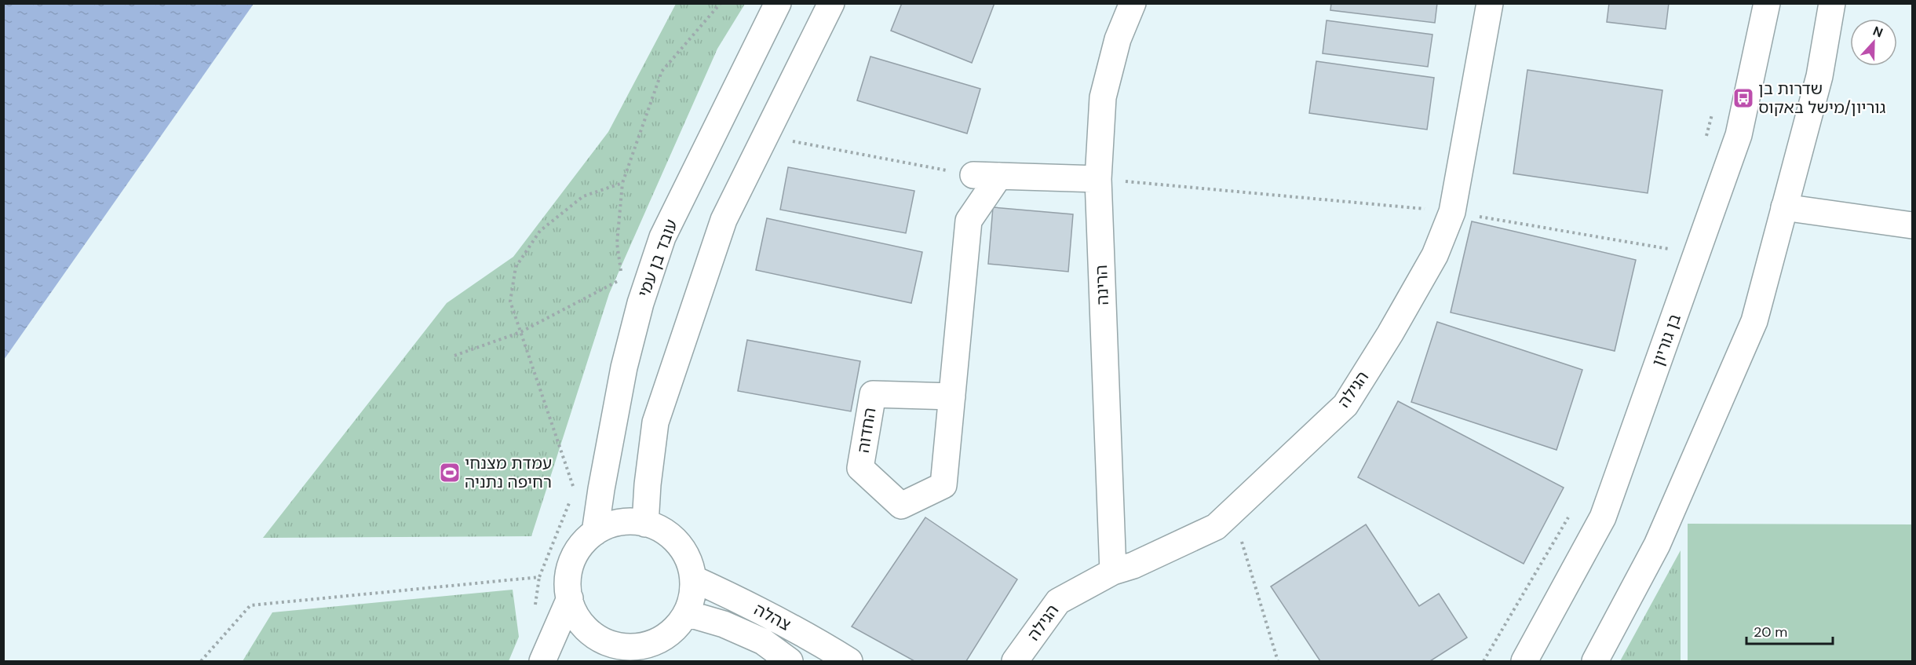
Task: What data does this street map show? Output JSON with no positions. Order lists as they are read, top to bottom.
{
  "streets": {
    "street": [
      "עובד בן עמי",
      "הרינה",
      "בן גוריון",
      "הגילה",
      "החדוה",
      "צהלה"
    ]
  },
  "crossings": [
    ["עובד בן עמי", "צהלה"],
    ["הרינה", "הגילה"]
  ],
  "places": {
    "bus stop": ["שדרות בן גוריון/מישל באקוס"],
    "sports": ["עמדת מצנחי רחיפה נתניה"]
  },
  "scale_bar": "20 m",
  "north": "top"
}
